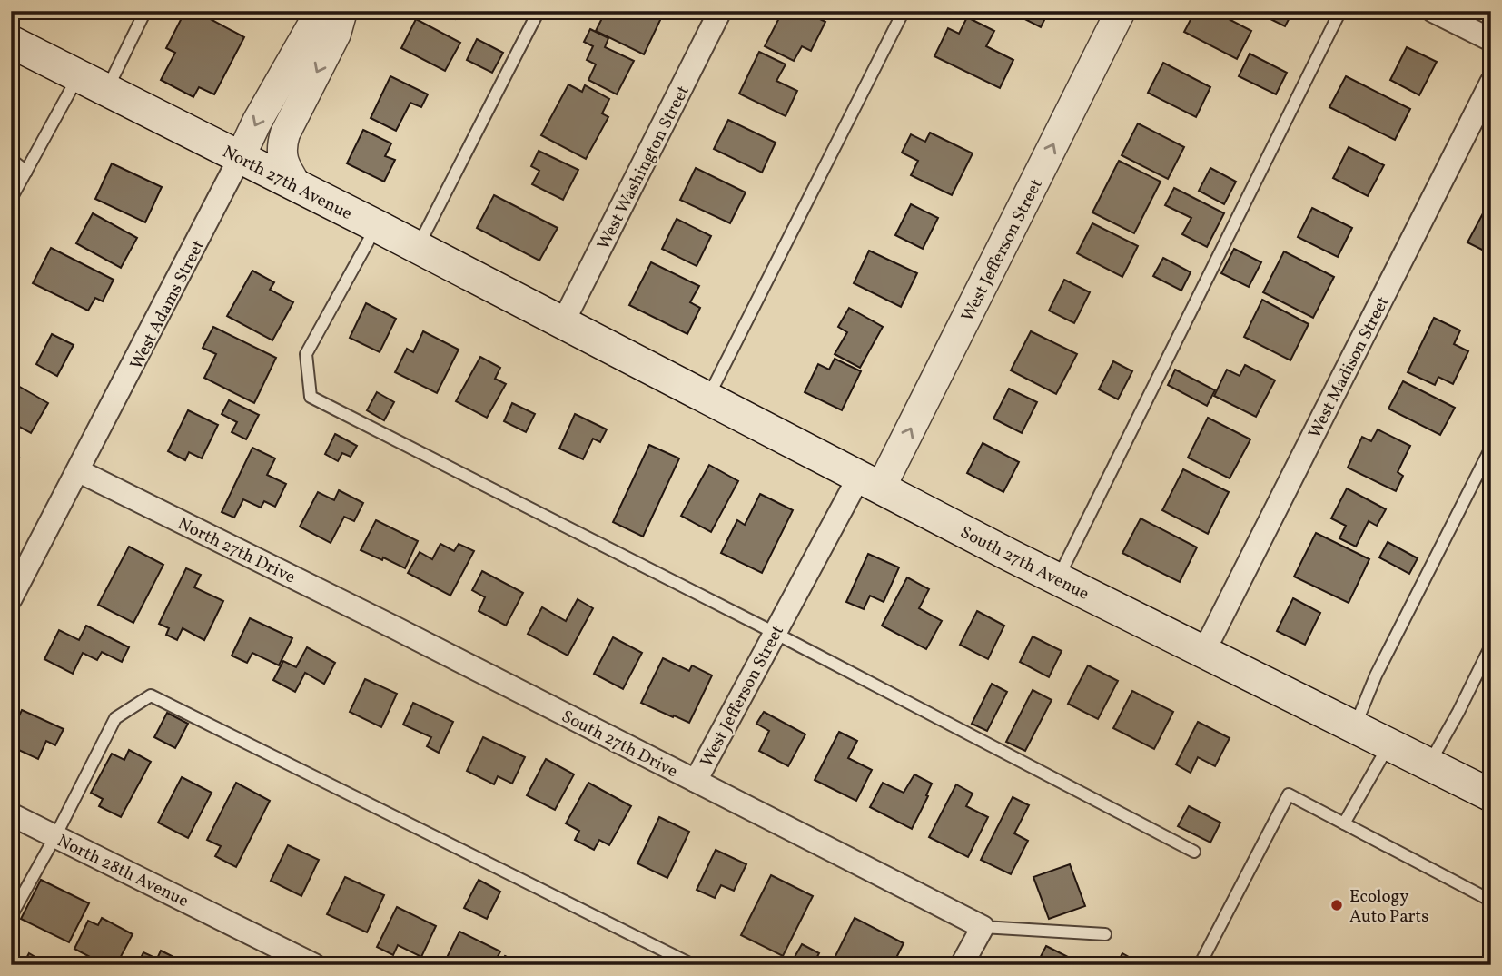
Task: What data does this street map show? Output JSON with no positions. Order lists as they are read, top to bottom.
{
  "streets": {
    "main road": ["North 27th Avenue", "South 27th Avenue"],
    "street": [
      "West Washington Street",
      "West Jefferson Street",
      "West Adams Street",
      "West Madison Street",
      "North 27th Drive",
      "South 27th Drive",
      "North 28th Avenue"
    ]
  },
  "crossings": [
    ["West Washington Street", "North 27th Avenue"],
    ["West Washington Street", "South 27th Avenue"],
    ["North 27th Avenue", "West Adams Street"],
    ["North 27th Avenue", "South 27th Avenue"],
    ["West Jefferson Street", "South 27th Avenue"],
    ["West Jefferson Street", "South 27th Drive"],
    ["West Adams Street", "North 27th Drive"],
    ["West Madison Street", "South 27th Avenue"],
    ["North 27th Drive", "South 27th Drive"]
  ],
  "one_way": ["West Jefferson Street"],
  "places": ["Ecology Auto Parts"]
}
